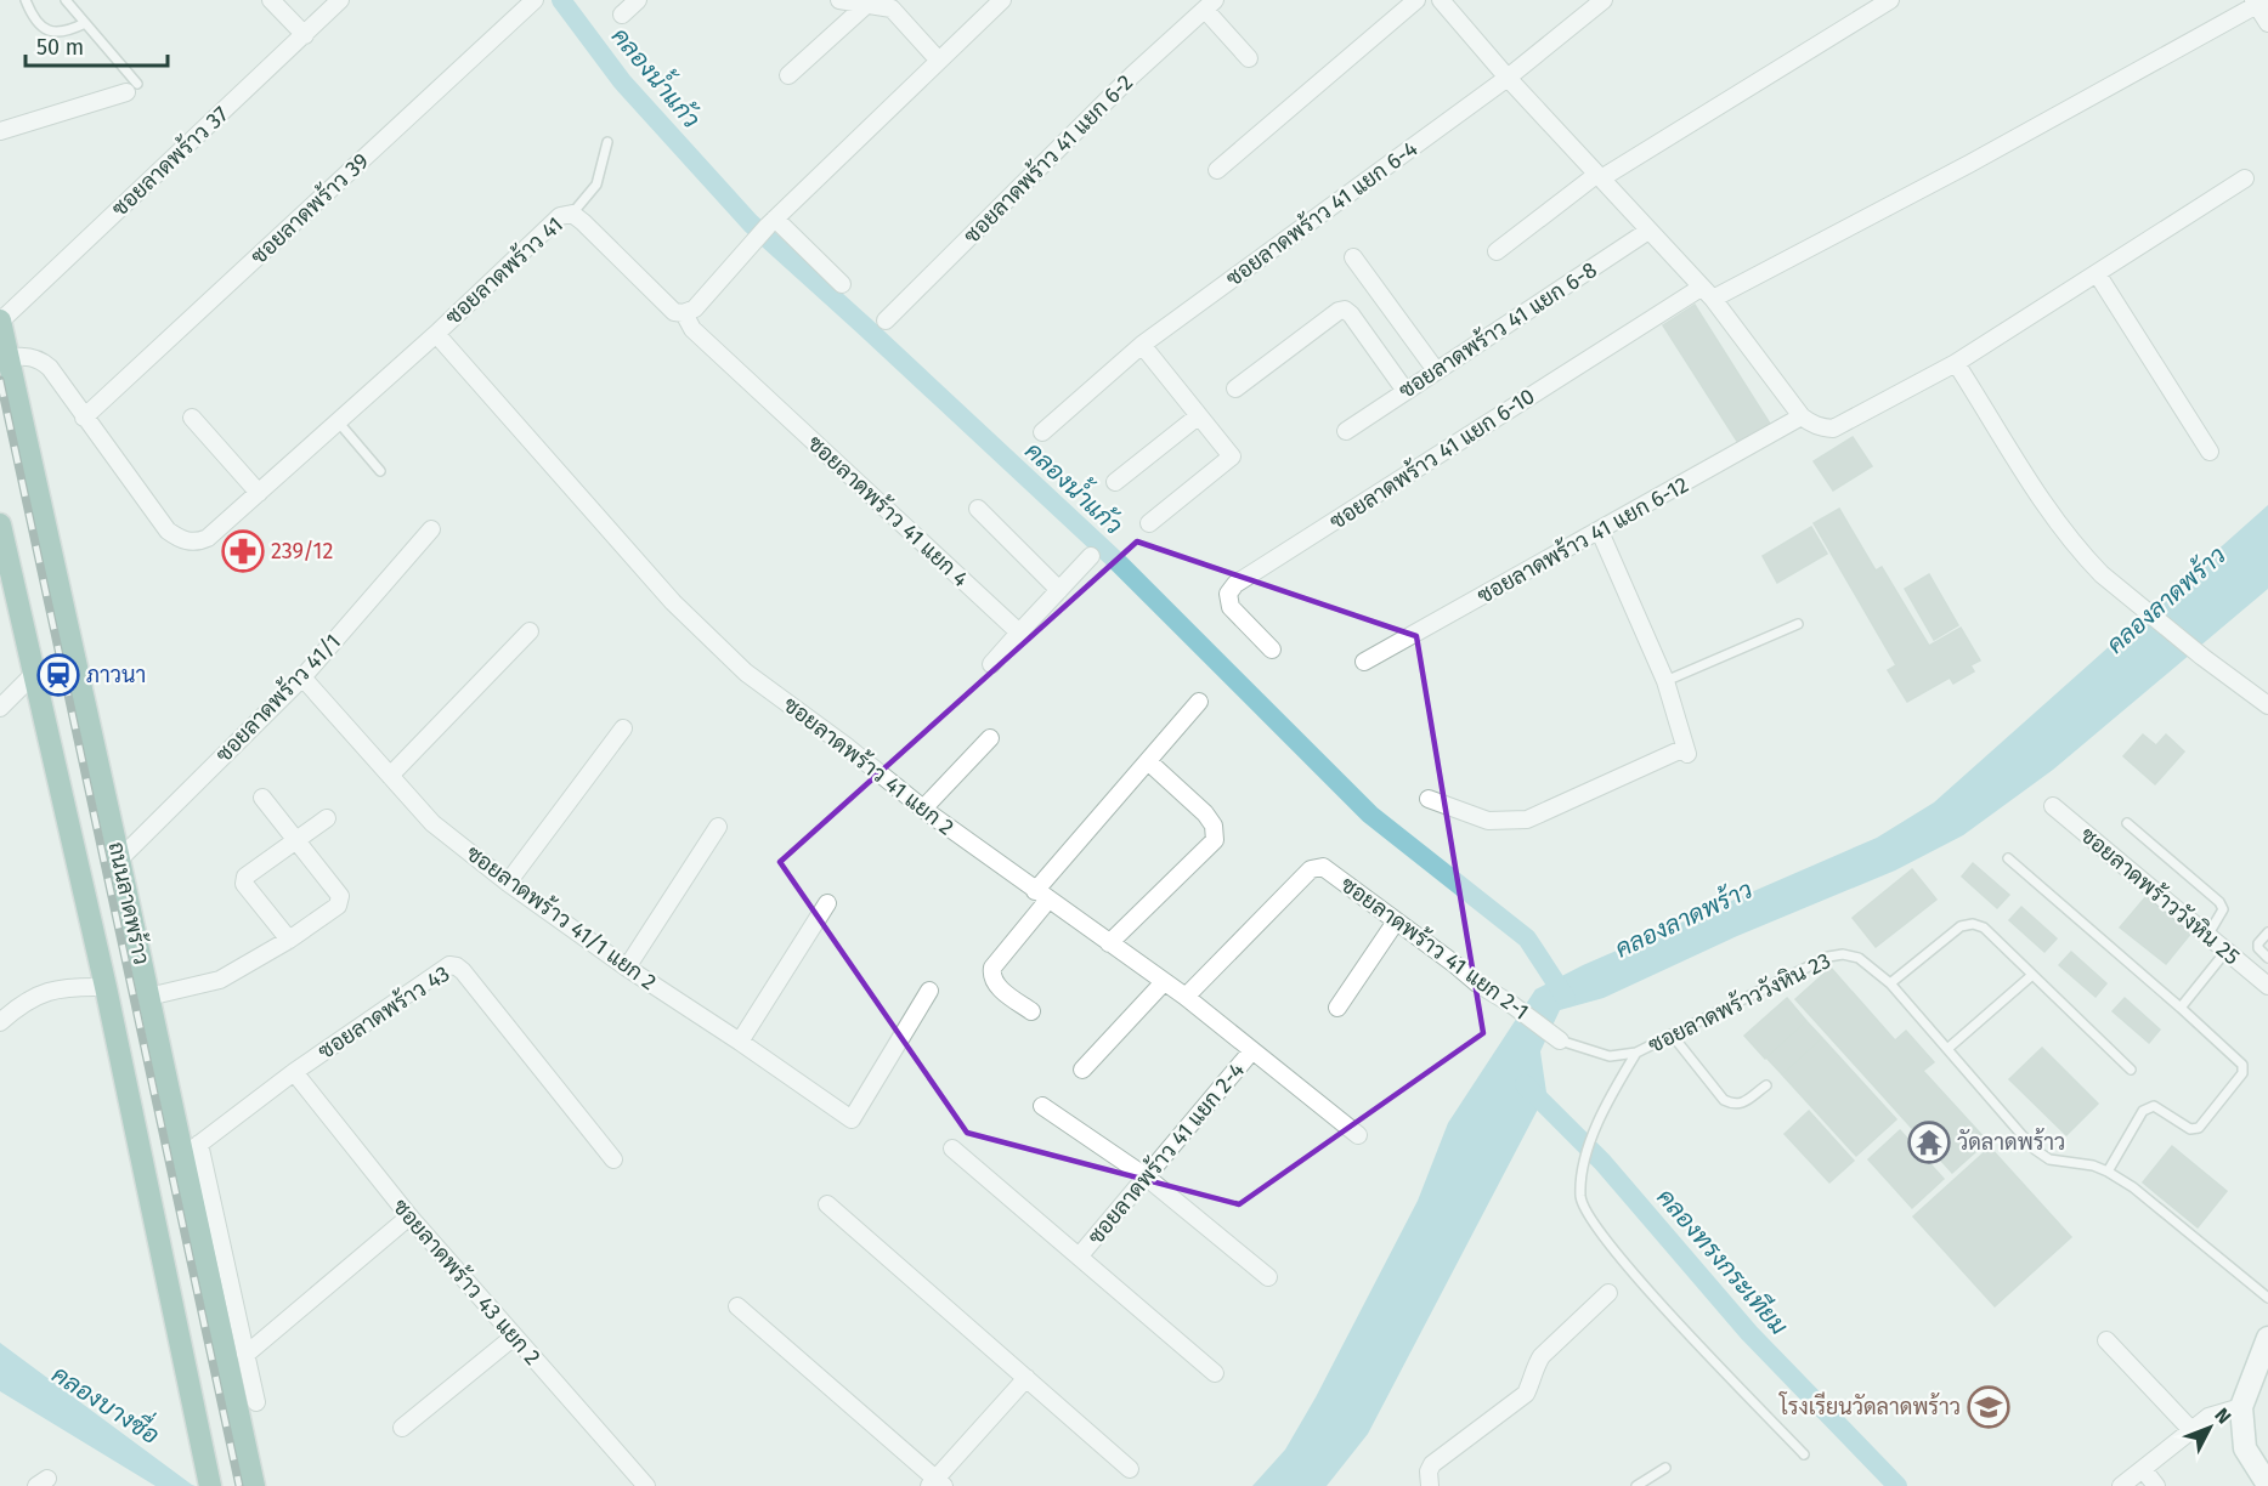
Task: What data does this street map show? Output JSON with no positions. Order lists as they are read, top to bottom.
{
  "streets": {
    "main road": ["ถนนลาดพร้าว"],
    "street": [
      "ซอยลาดพร้าว 41 แยก 6-2",
      "ซอยลาดพร้าว 37",
      "ซอยลาดพร้าว 39",
      "ซอยลาดพร้าว 41 แยก 6-4",
      "ซอยลาดพร้าว 41",
      "ซอยลาดพร้าว 41 แยก 6-8",
      "ซอยลาดพร้าว 41 แยก 6-10",
      "ซอยลาดพร้าว 41 แยก 4",
      "ซอยลาดพร้าว 41 แยก 6-12",
      "ซอยลาดพร้าว 41/1",
      "ซอยลาดพร้าว 41 แยก 2",
      "ซอยลาดพร้าววังหิน 25",
      "ซอยลาดพร้าว 41/1 แยก 2",
      "ซอยลาดพร้าว 41 แยก 2-1",
      "ซอยลาดพร้าว 43",
      "ซอยลาดพร้าว 41 แยก 2-4",
      "ซอยลาดพร้าว 43 แยก 2"
    ],
    "lane": ["ซอยลาดพร้าววังหิน 23"]
  },
  "crossings": [
    ["ซอยลาดพร้าว 37", "ถนนลาดพร้าว"],
    ["ซอยลาดพร้าว 39", "ซอยลาดพร้าว 41"],
    ["ซอยลาดพร้าว 41", "ซอยลาดพร้าว 41 แยก 4"],
    ["ซอยลาดพร้าว 41", "ซอยลาดพร้าว 41 แยก 2"],
    ["ซอยลาดพร้าว 41", "ถนนลาดพร้าว"],
    ["ซอยลาดพร้าว 41/1", "ถนนลาดพร้าว"],
    ["ซอยลาดพร้าว 41/1", "ซอยลาดพร้าว 41/1 แยก 2"],
    ["ซอยลาดพร้าว 41 แยก 2", "ซอยลาดพร้าว 41 แยก 2-1"],
    ["ซอยลาดพร้าว 41 แยก 2", "ซอยลาดพร้าว 41 แยก 2-4"],
    ["ถนนลาดพร้าว", "ซอยลาดพร้าว 43"],
    ["ซอยลาดพร้าว 41 แยก 2-1", "ซอยลาดพร้าววังหิน 23"],
    ["ซอยลาดพร้าว 43", "ซอยลาดพร้าว 43 แยก 2"]
  ],
  "water": [
    "คลองน้ำแก้ว",
    "คลองลาดพร้าว",
    "คลองทรงกระเทียม",
    "คลองบางซื่อ"
  ],
  "places": {
    "pharmacy": ["239/12"],
    "station": ["ภาวนา"],
    "temple": ["วัดลาดพร้าว"],
    "school or university": ["โรงเรียนวัดลาดพร้าว"]
  },
  "scale_bar": "50 m",
  "north": "top right"
}
